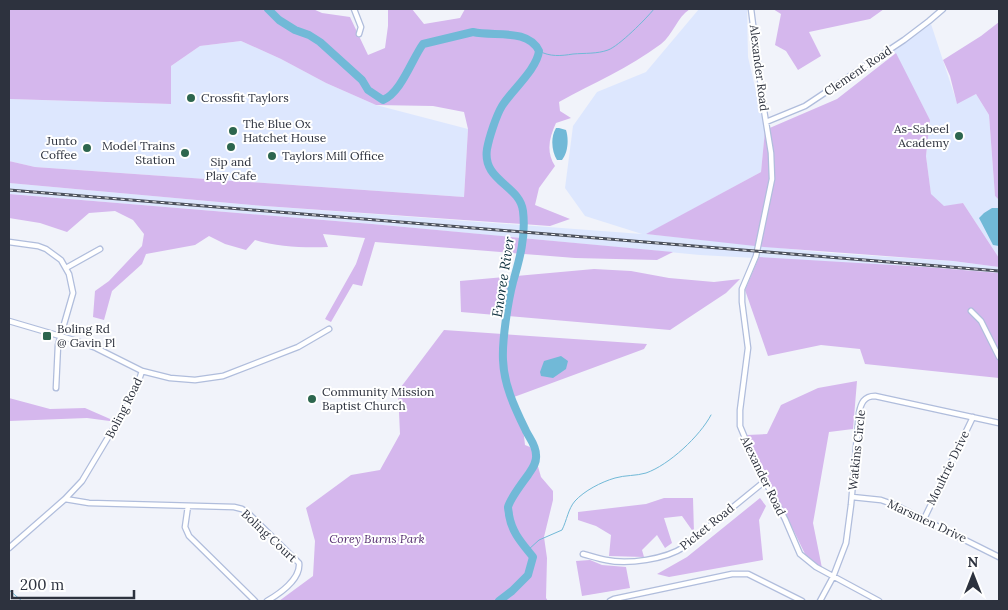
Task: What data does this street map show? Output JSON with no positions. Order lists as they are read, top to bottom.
{
  "streets": {
    "street": [
      "Alexander Road",
      "Clement Road",
      "Boling Road",
      "Watkins Circle",
      "Moultrie Drive",
      "Marsmen Drive",
      "Picket Road",
      "Boling Court"
    ]
  },
  "crossings": [
    ["Alexander Road", "Clement Road"],
    ["Alexander Road", "Watkins Circle"],
    ["Alexander Road", "Picket Road"],
    ["Boling Road", "Boling Court"],
    ["Watkins Circle", "Moultrie Drive"],
    ["Watkins Circle", "Marsmen Drive"],
    ["Moultrie Drive", "Marsmen Drive"]
  ],
  "water": ["Enoree River"],
  "parks": ["Corey Burns Park"],
  "places": {
    "other": [
      "Crossfit Taylors",
      "The Blue Ox Hatchet House",
      "As-Sabeel Academy",
      "Sip and Play Cafe",
      "Junto Coffee",
      "Model Trains Station",
      "Taylors Mill Office",
      "Community Mission Baptist Church"
    ],
    "transit": ["Boling Rd @ Gavin Pl"]
  },
  "scale_bar": "200 m",
  "north": "top"
}
